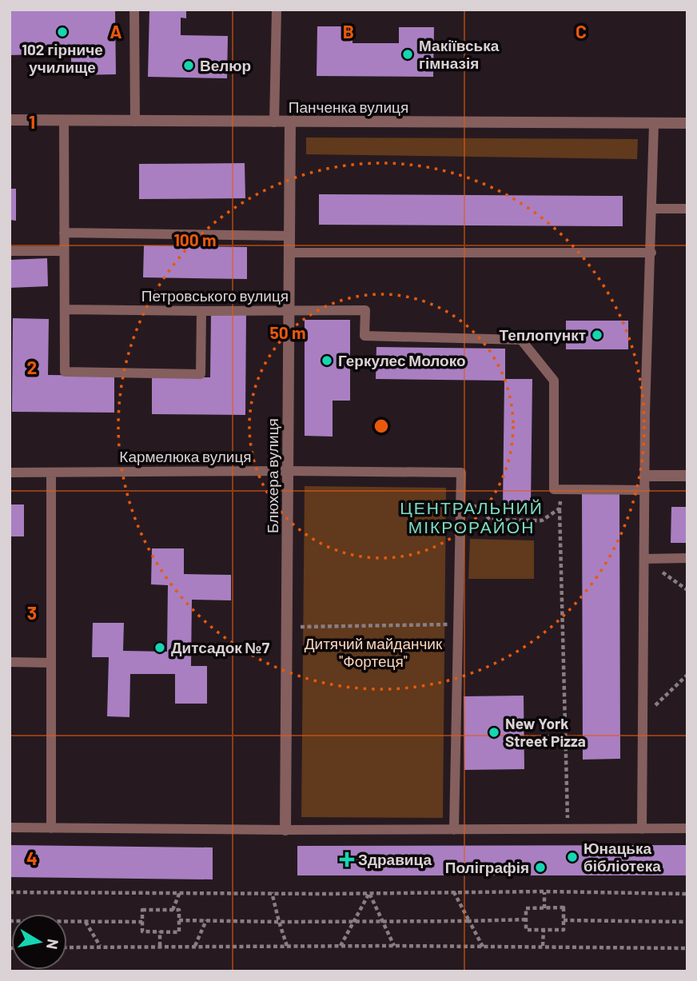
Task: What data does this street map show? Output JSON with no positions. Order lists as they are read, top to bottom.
{
  "streets": {
    "street": ["Панченка вулиця", "Блюхера вулиця"],
    "lane": ["Петровського вулиця", "Кармелюка вулиця"]
  },
  "crossings": [
    ["Панченка вулиця", "Блюхера вулиця"],
    ["Петровського вулиця", "Блюхера вулиця"],
    ["Кармелюка вулиця", "Блюхера вулиця"]
  ],
  "districts": ["ЦЕНТРАЛЬНИЙ МІКРОРАЙОН"],
  "parks": ["Дитячий майданчик \"Фортеця\""],
  "places": {
    "other": [
      "102 гірниче училище",
      "Макіївська гімназія",
      "Велюр",
      "Теплопункт",
      "Геркулес Молоко",
      "Дитсадок №7",
      "New York Street Pizza",
      "Юнацька бібліотека",
      "Поліграфія"
    ],
    "health": ["Здравица"]
  },
  "north": "right",
  "grid": {
    "columns": ["A", "B", "C"],
    "rows": [
      "1",
      "2",
      "3",
      "4"
    ]
  },
  "rings": ["100 m", "50 m"]
}
